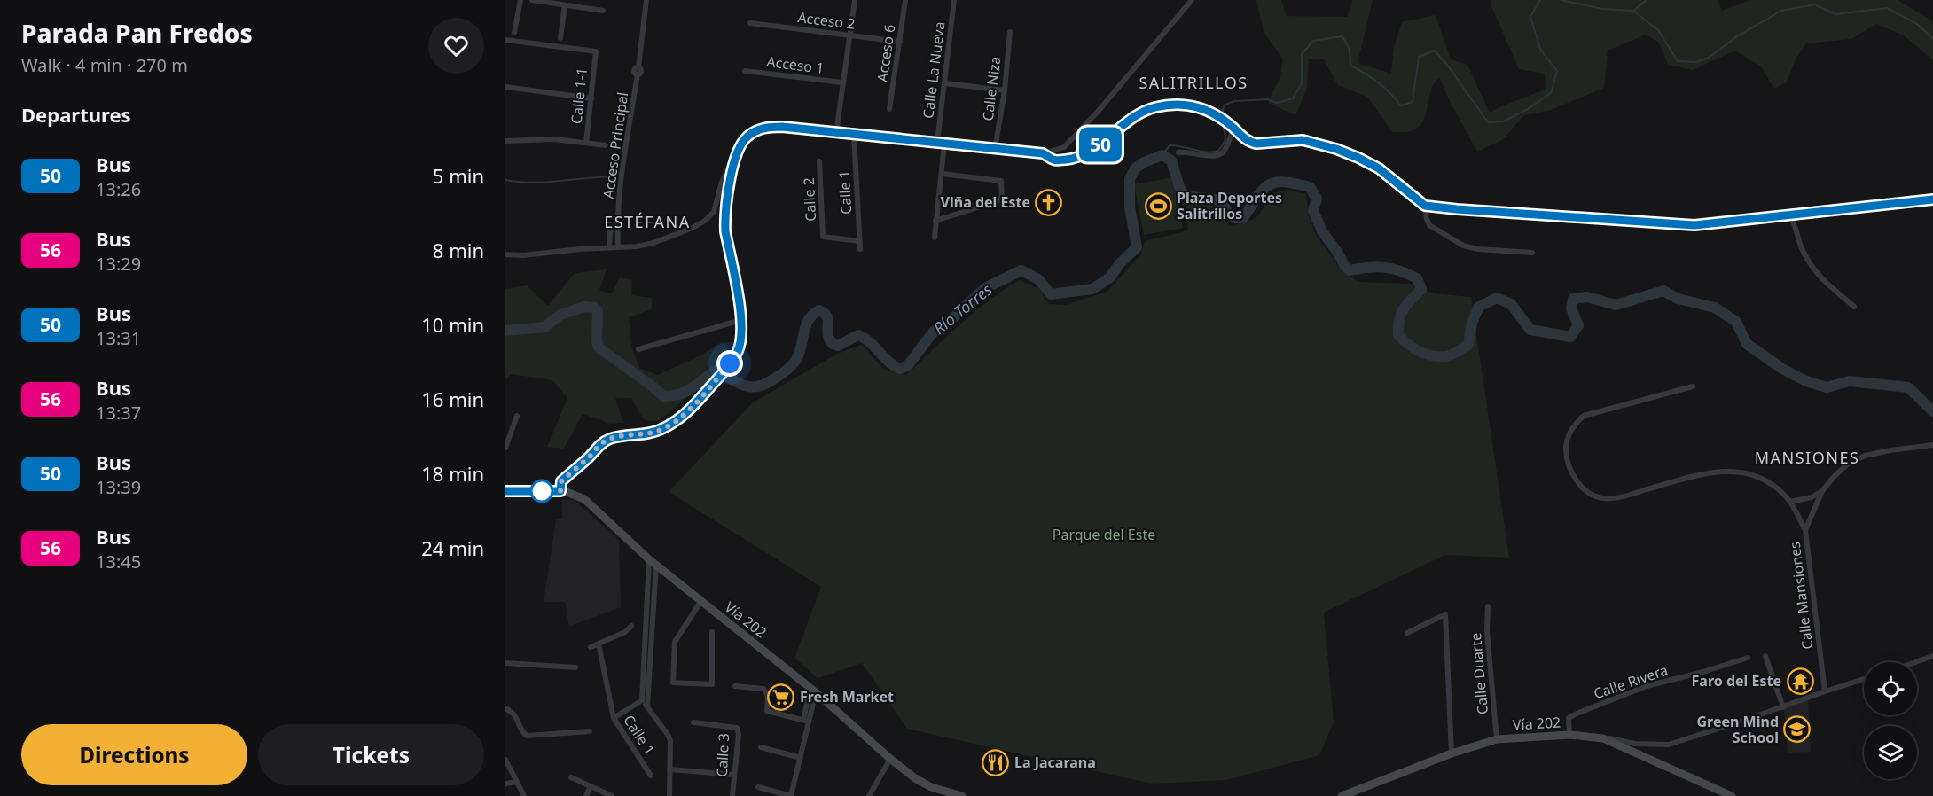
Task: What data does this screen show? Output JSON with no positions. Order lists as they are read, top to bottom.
{
  "streets": {
    "main road": ["Vía 202"],
    "street": [
      "Acceso 2",
      "Acceso 6",
      "Acceso 1",
      "Calle La Nueva",
      "Calle Niza",
      "Calle 1-1",
      "Acceso Principal",
      "Calle 1",
      "Calle 2",
      "Calle Mansiones",
      "Calle Duarte",
      "Calle Rivera",
      "Calle 3"
    ]
  },
  "crossings": [
    ["Acceso 2", "Acceso 6"],
    ["Calle 1", "Calle 2"],
    ["Vía 202", "Calle Duarte"],
    ["Vía 202", "Calle Rivera"]
  ],
  "districts": ["SALITRILLOS", "ESTÉFANA", "MANSIONES"],
  "water": ["Río Torres"],
  "parks": ["Parque del Este"],
  "places": {
    "church": ["Viña del Este"],
    "sports": ["Plaza Deportes Salitrillos"],
    "temple": ["Faro del Este"],
    "supermarket": ["Fresh Market"],
    "school or university": ["Green Mind School"],
    "restaurant": ["La Jacarana"]
  },
  "lines": ["bus line 50"],
  "page": {
    "heading": [
      ["Parada Pan Fredos", "Walk · 4 min · 270 m"],
      "Departures"
    ],
    "on_map": "50",
    "list": [
      {
        "mark": "50",
        "name": "Bus",
        "note": "13:26",
        "value": "5 min"
      },
      {
        "mark": "56",
        "name": "Bus",
        "note": "13:29",
        "value": "8 min"
      },
      {
        "mark": "50",
        "name": "Bus",
        "note": "13:31",
        "value": "10 min"
      },
      {
        "mark": "56",
        "name": "Bus",
        "note": "13:37",
        "value": "16 min"
      },
      {
        "mark": "50",
        "name": "Bus",
        "note": "13:39",
        "value": "18 min"
      },
      {
        "mark": "56",
        "name": "Bus",
        "note": "13:45",
        "value": "24 min"
      }
    ],
    "buttons": ["Directions", "Tickets"]
  }
}
